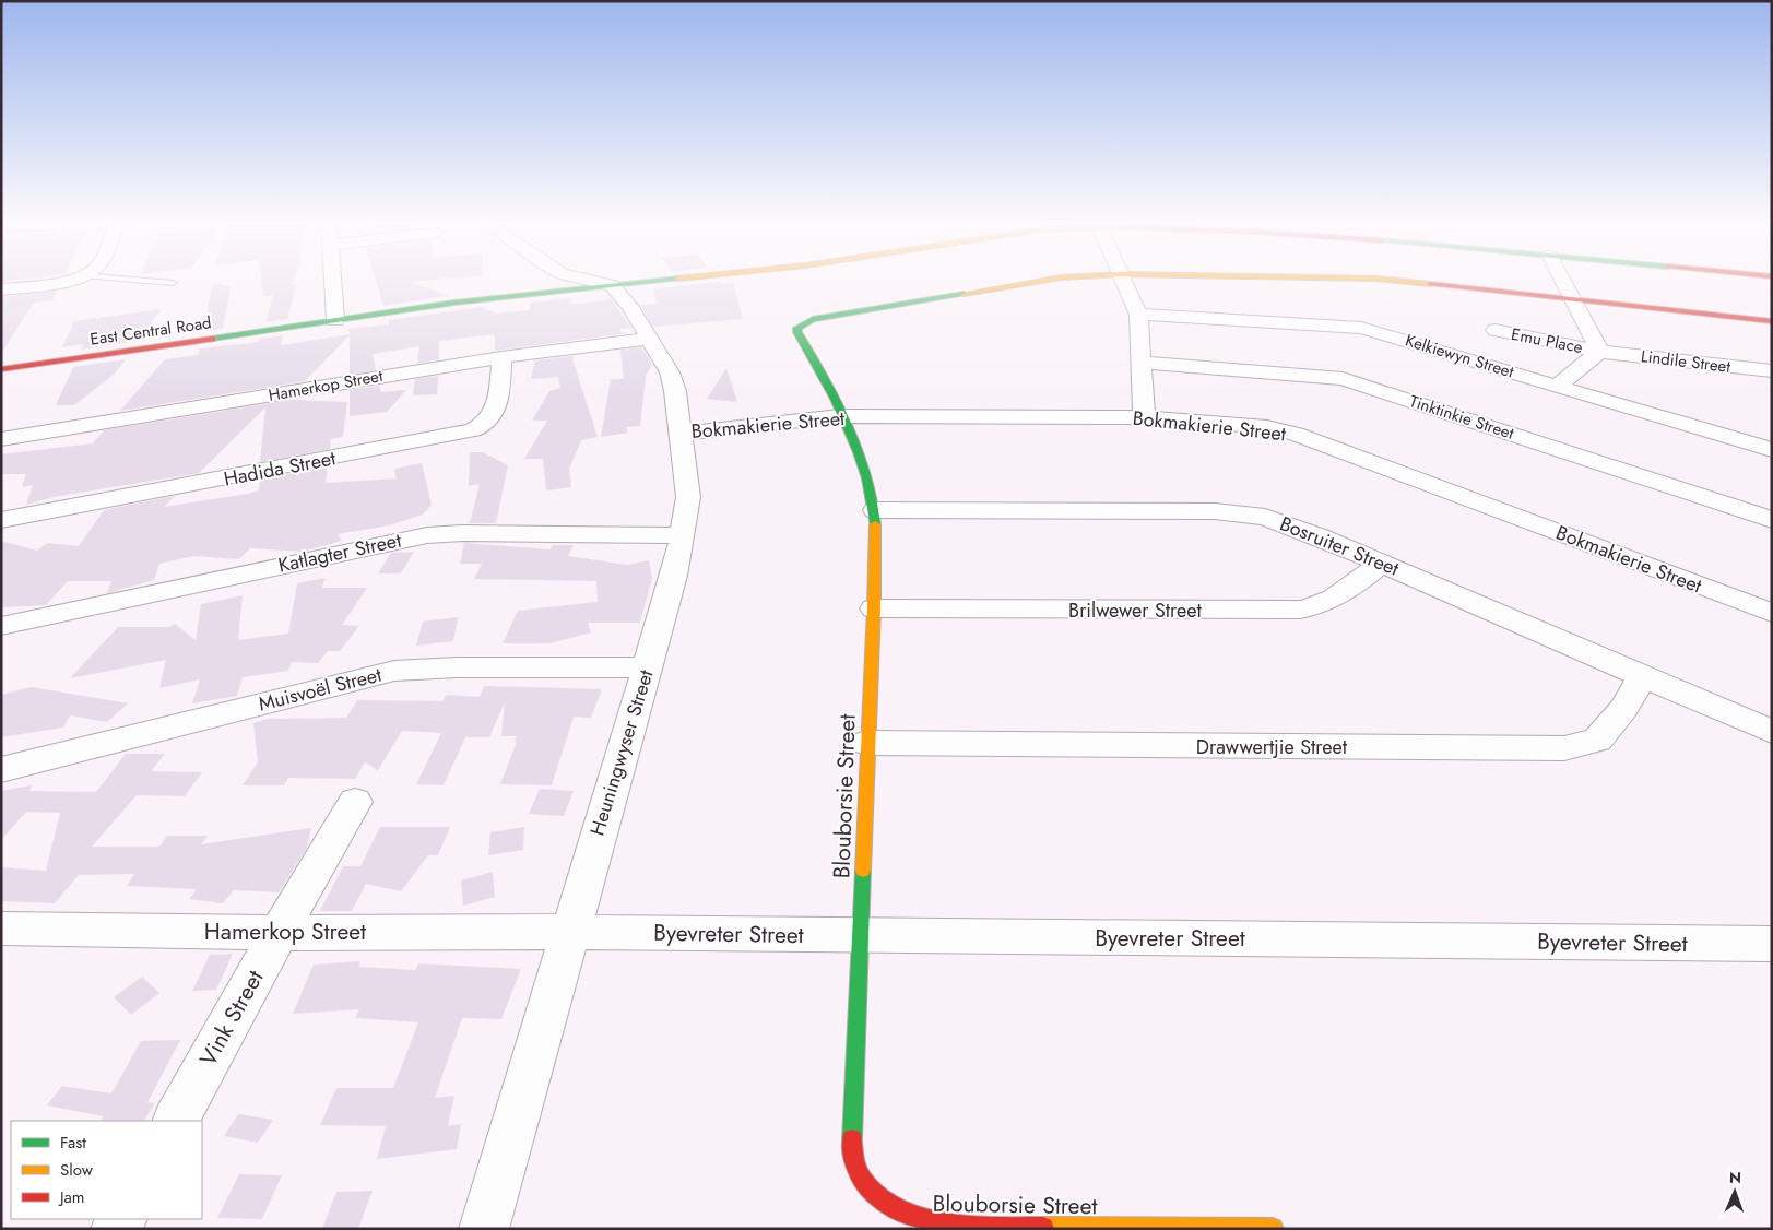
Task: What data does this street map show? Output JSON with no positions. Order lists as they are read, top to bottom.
{
  "streets": {
    "street": [
      "East Central Road",
      "Emu Place",
      "Kelkiewyn Street",
      "Lindile Street",
      "Hamerkop Street",
      "Tinktinkie Street",
      "Bokmakierie Street",
      "Hadida Street",
      "Bosruiter Street",
      "Katlagter Street",
      "Brilwewer Street",
      "Muisvoël Street",
      "Drawwertjie Street",
      "Heuningwyser Street",
      "Blouborsie Street",
      "Byevreter Street",
      "Vink Street"
    ]
  },
  "crossings": [
    ["East Central Road", "Heuningwyser Street"],
    ["Emu Place", "Lindile Street"],
    ["Hamerkop Street", "Hadida Street"],
    ["Hamerkop Street", "Heuningwyser Street"],
    ["Hamerkop Street", "Byevreter Street"],
    ["Hamerkop Street", "Vink Street"],
    ["Bokmakierie Street", "Heuningwyser Street"],
    ["Bokmakierie Street", "Blouborsie Street"],
    ["Bosruiter Street", "Brilwewer Street"],
    ["Bosruiter Street", "Drawwertjie Street"],
    ["Bosruiter Street", "Blouborsie Street"],
    ["Katlagter Street", "Heuningwyser Street"],
    ["Brilwewer Street", "Blouborsie Street"],
    ["Muisvoël Street", "Heuningwyser Street"],
    ["Drawwertjie Street", "Blouborsie Street"],
    ["Heuningwyser Street", "Byevreter Street"],
    ["Blouborsie Street", "Byevreter Street"]
  ],
  "legend": ["Fast", "Slow", "Jam"],
  "north": "top"
}
